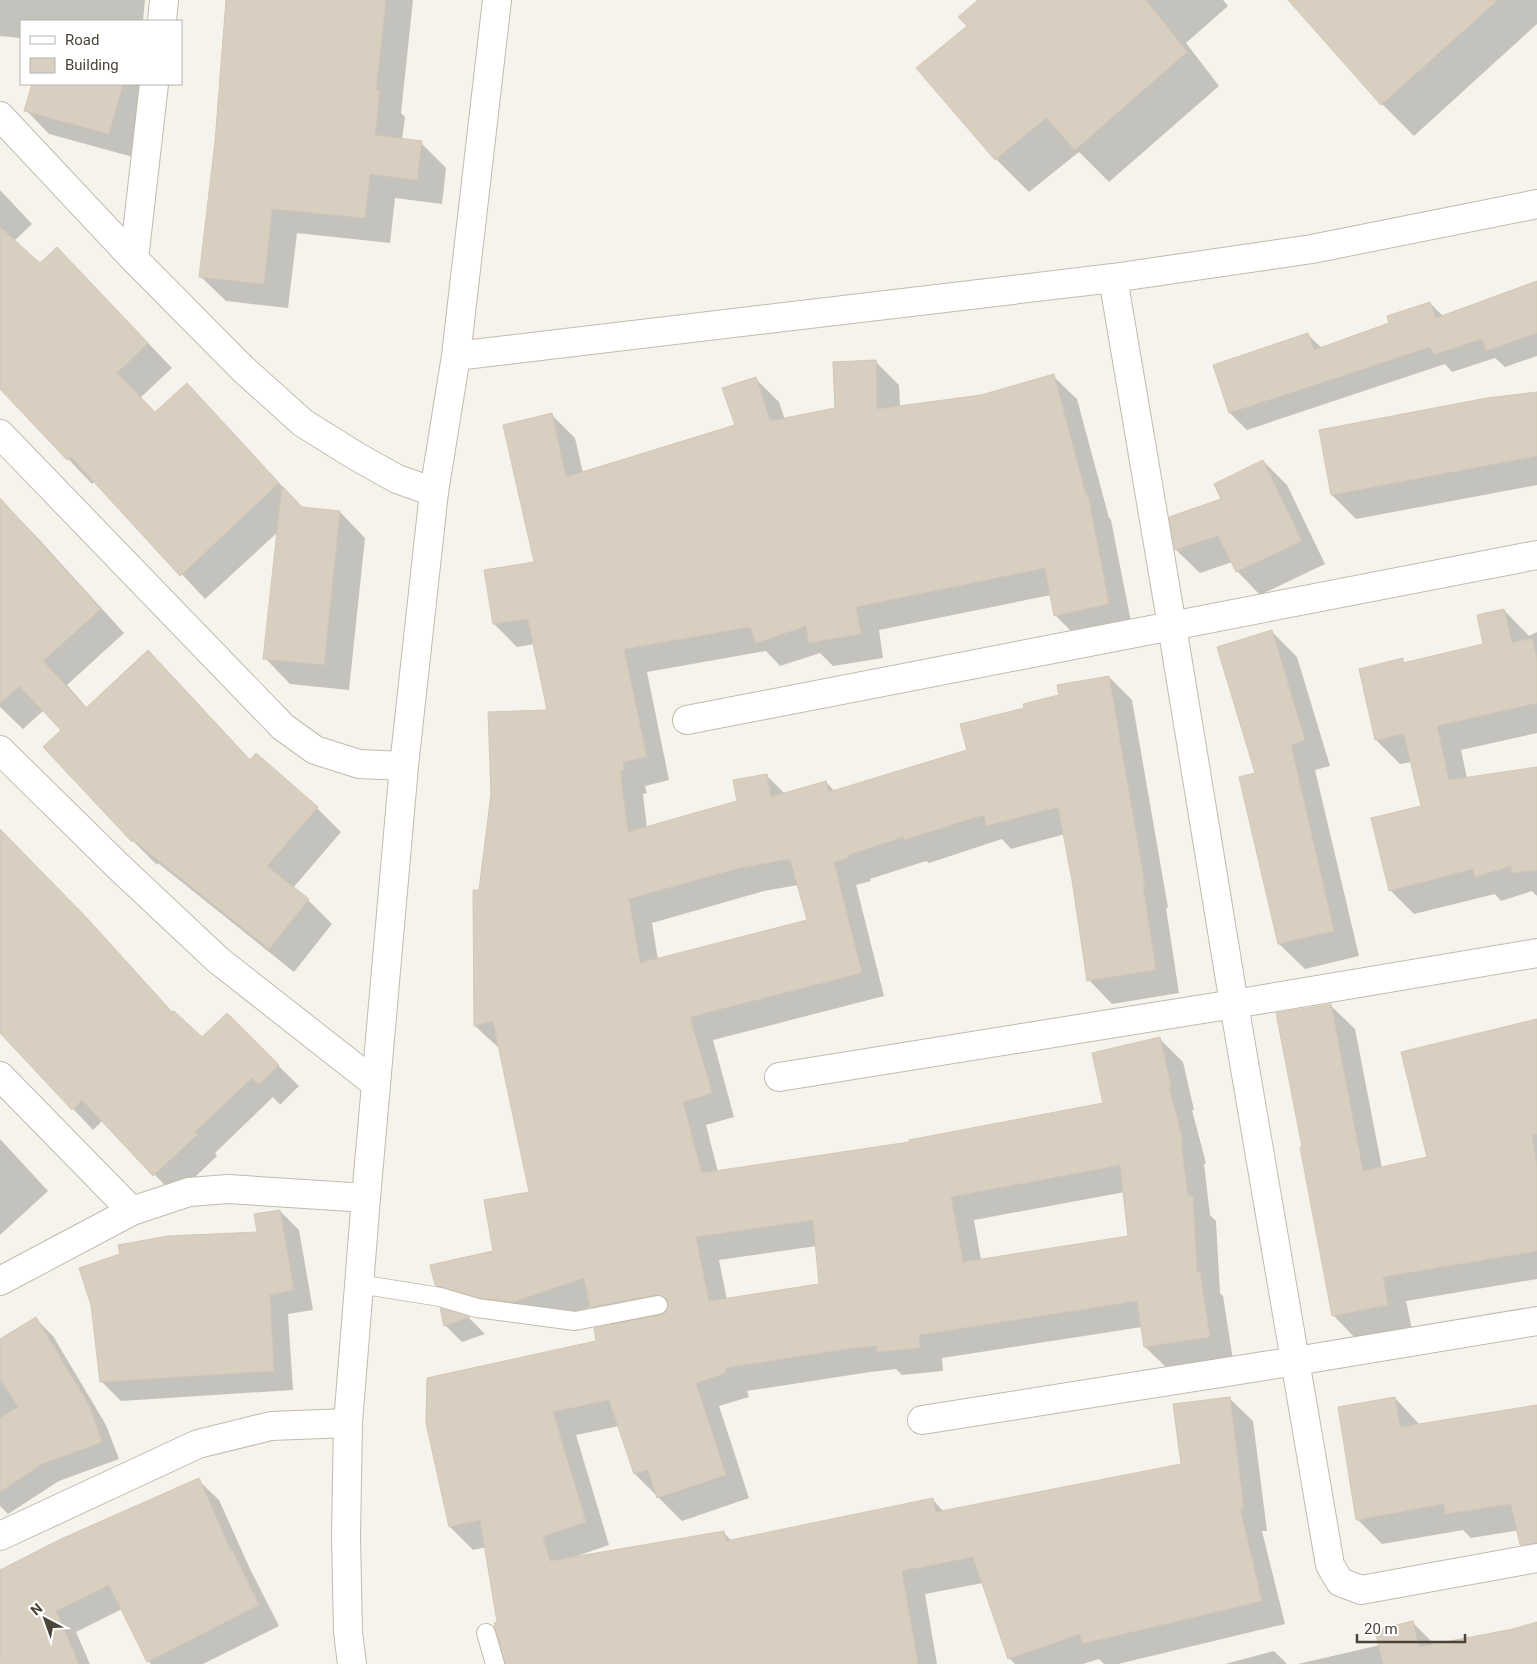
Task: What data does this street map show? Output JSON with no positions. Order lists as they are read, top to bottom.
{
  "legend": ["Road", "Building"],
  "scale_bar": "20 m",
  "north": "top left"
}
